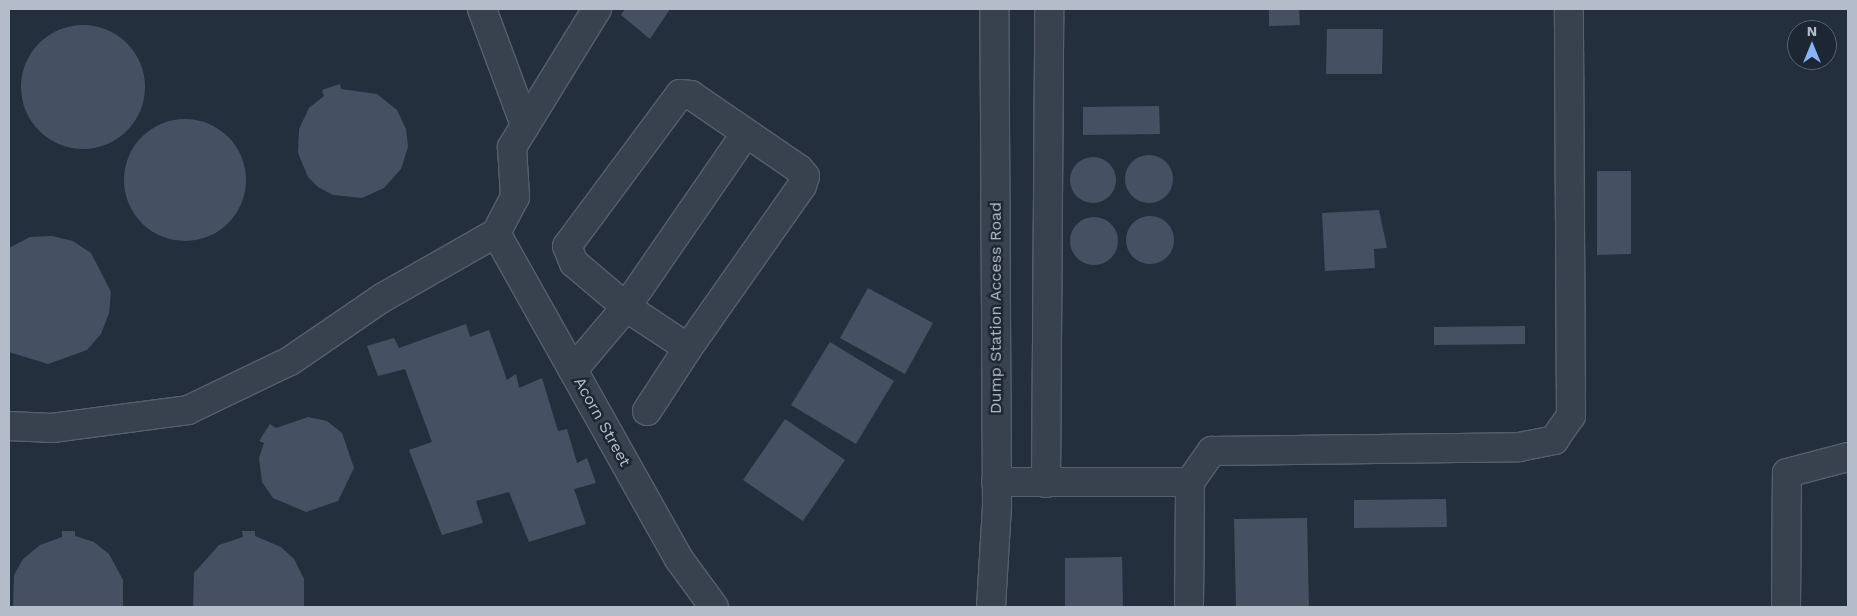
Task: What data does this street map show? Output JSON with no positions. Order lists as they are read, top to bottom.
{
  "streets": {
    "street": ["Dump Station Access Road", "Acorn Street"]
  },
  "north": "top"
}
